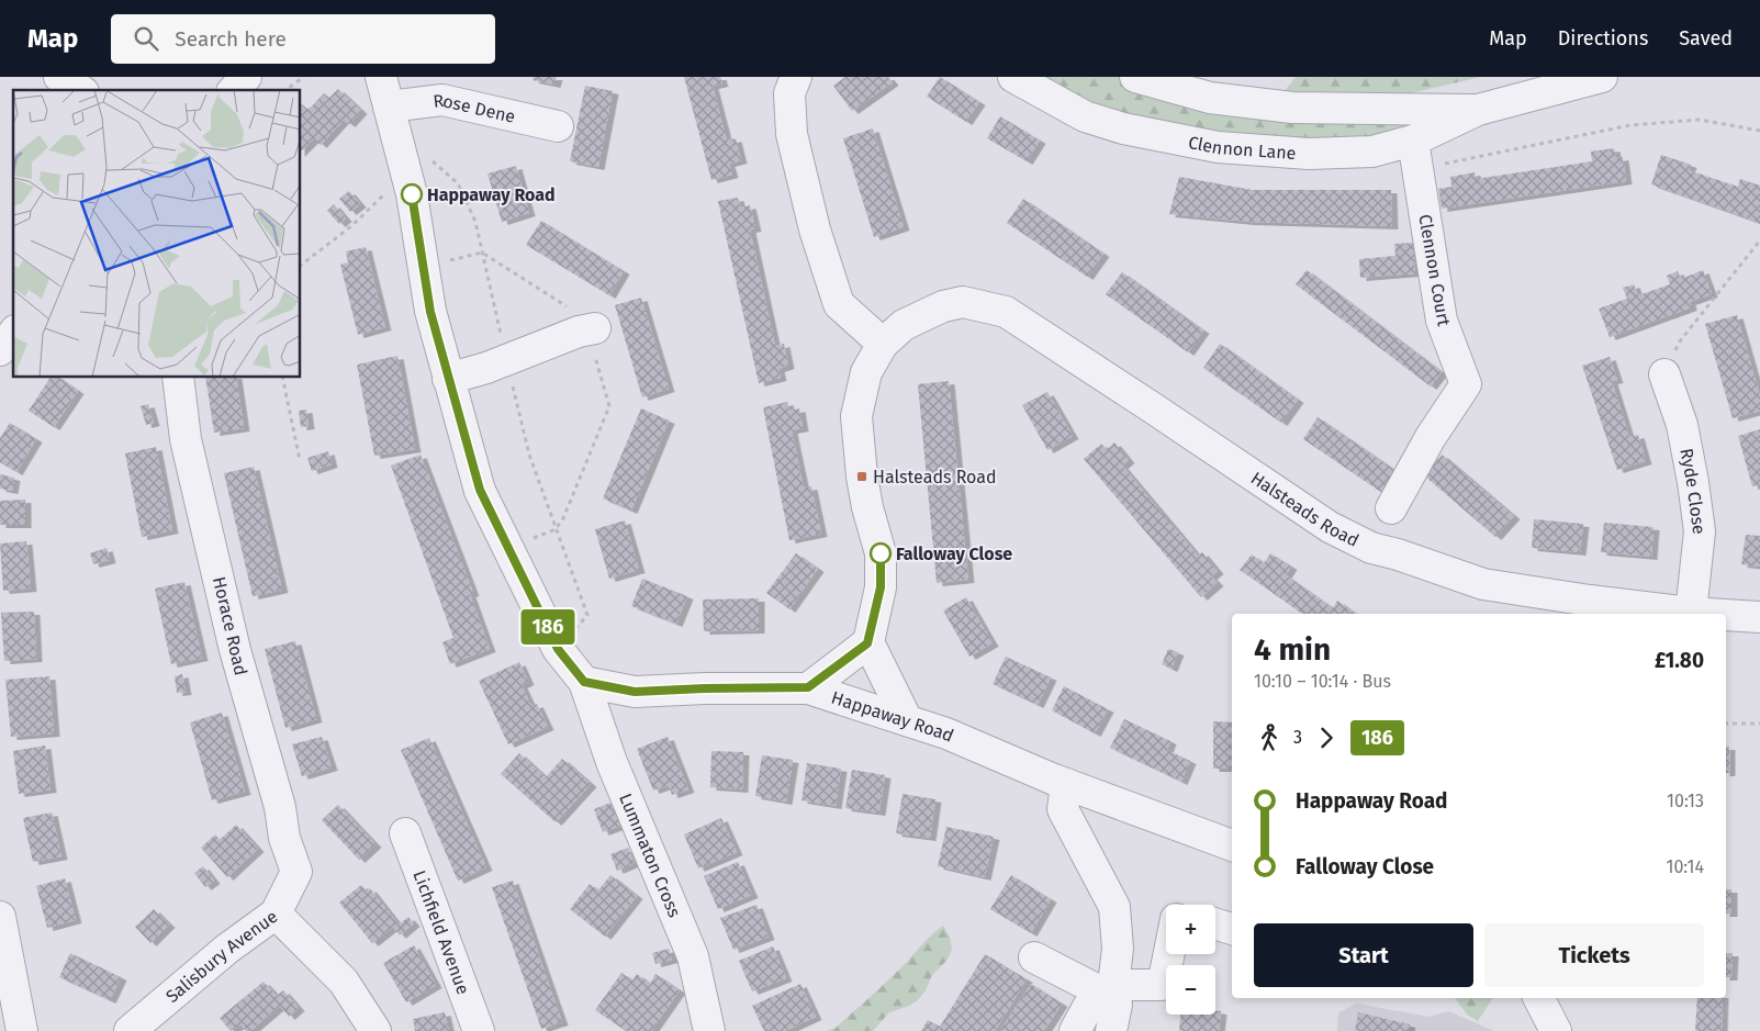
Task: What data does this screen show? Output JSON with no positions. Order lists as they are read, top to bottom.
{
  "streets": {
    "street": [
      "Rose Dene",
      "Clennon Lane",
      "Clennon Court",
      "Ryde Close",
      "Halsteads Road",
      "Horace Road",
      "Happaway Road",
      "Lummaton Cross",
      "Lichfield Avenue",
      "Salisbury Avenue"
    ]
  },
  "crossings": [
    ["Clennon Lane", "Clennon Court"],
    ["Ryde Close", "Halsteads Road"],
    ["Horace Road", "Salisbury Avenue"],
    ["Happaway Road", "Lummaton Cross"]
  ],
  "places": {
    "other": ["Happaway Road", "Falloway Close"],
    "transit": ["Halsteads Road"]
  },
  "lines": ["bus line 186"],
  "page": {
    "header": "Map",
    "search": "Search here",
    "nav": ["Map", "Directions", "Saved"],
    "on_map": "186",
    "heading": ["4 min", "10:10 – 10:14 · Bus", "£1.80"],
    "legs": ["3", "186"],
    "list": [
      {
        "name": "Happaway Road",
        "value": "10:13"
      },
      {
        "name": "Falloway Close",
        "value": "10:14"
      }
    ],
    "map_buttons": ["+", "−"],
    "buttons": ["Start", "Tickets"]
  }
}
